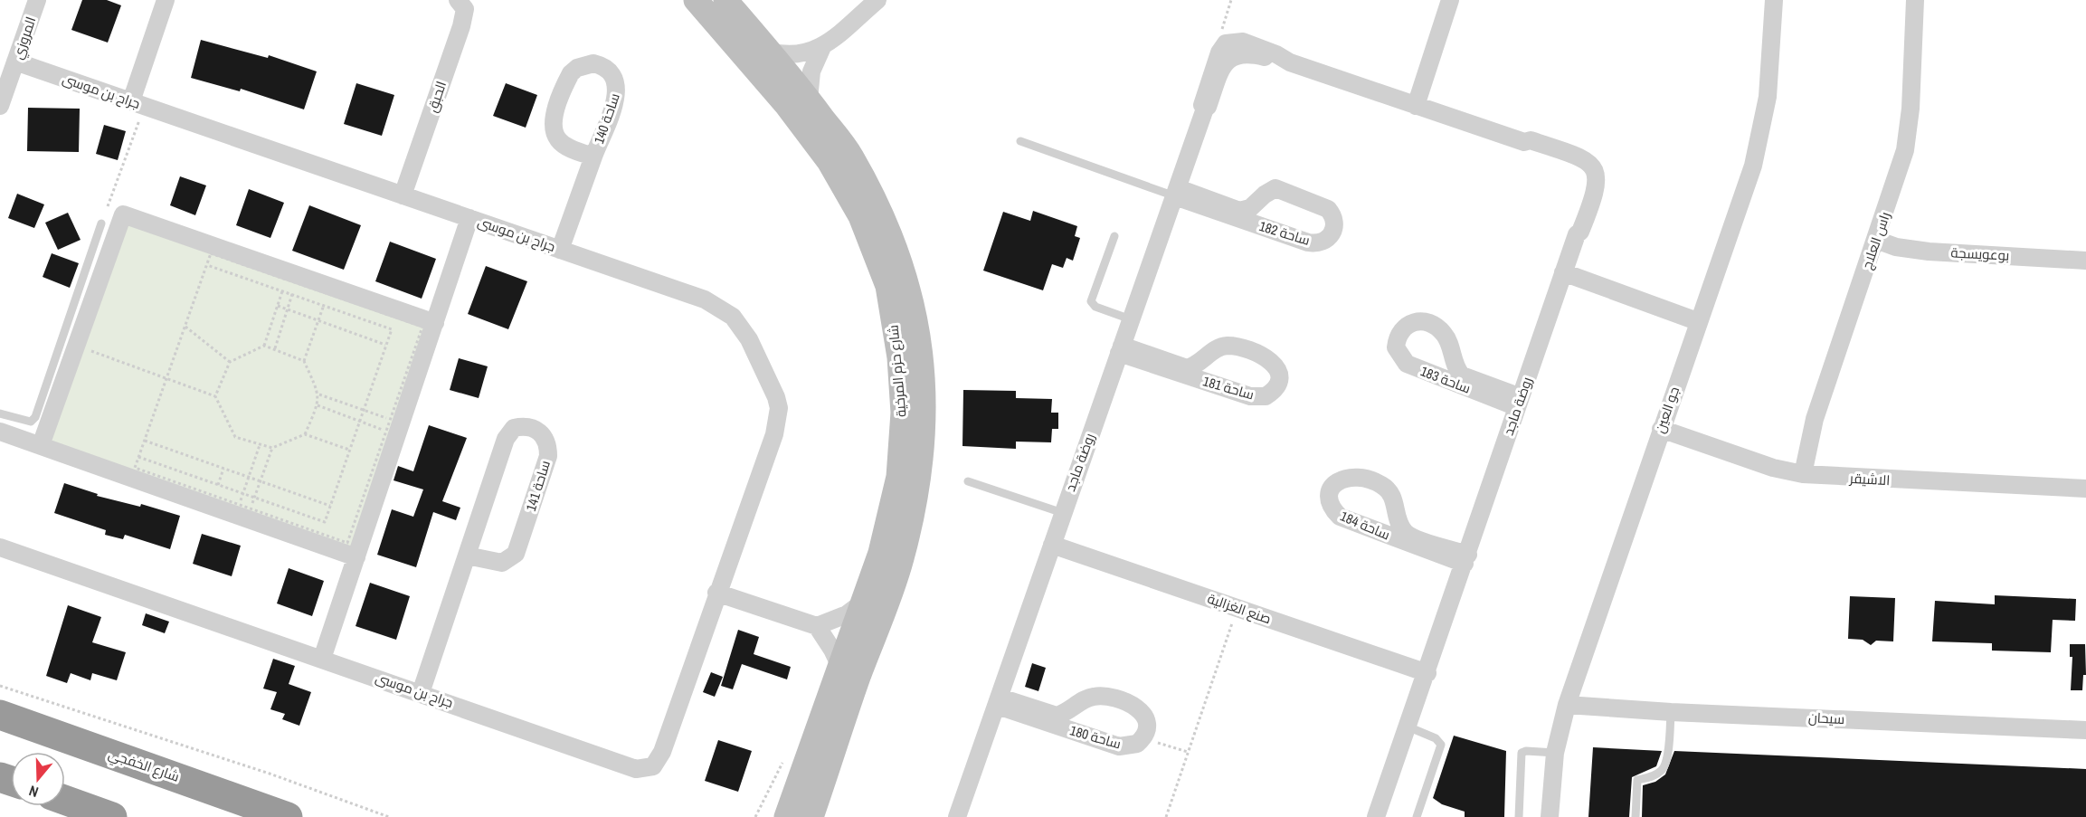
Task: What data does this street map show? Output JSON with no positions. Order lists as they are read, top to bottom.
{
  "streets": {
    "highway": ["شارع الخفجي"],
    "street": [
      "المروزي",
      "جراح بن موسى",
      "الحبق",
      "ساحة 140",
      "ساحة 182",
      "راس العلاج",
      "بوعويسجة",
      "شارع حزم المرخية",
      "ساحة 183",
      "ساحة 181",
      "روضة ماجد",
      "جو العين",
      "الاشيقر",
      "ساحة 141",
      "ساحة 184",
      "صنع الغزالية",
      "سيحان",
      "ساحة 180"
    ]
  },
  "crossings": [
    ["المروزي", "جراح بن موسى"],
    ["جراح بن موسى", "الحبق"],
    ["جراح بن موسى", "ساحة 140"],
    ["جراح بن موسى", "ساحة 141"],
    ["ساحة 182", "روضة ماجد"],
    ["راس العلاج", "بوعويسجة"],
    ["راس العلاج", "الاشيقر"],
    ["ساحة 183", "روضة ماجد"],
    ["ساحة 181", "روضة ماجد"],
    ["روضة ماجد", "ساحة 184"],
    ["روضة ماجد", "صنع الغزالية"],
    ["روضة ماجد", "ساحة 180"],
    ["جو العين", "الاشيقر"],
    ["جو العين", "سيحان"]
  ],
  "north": "bottom"
}
